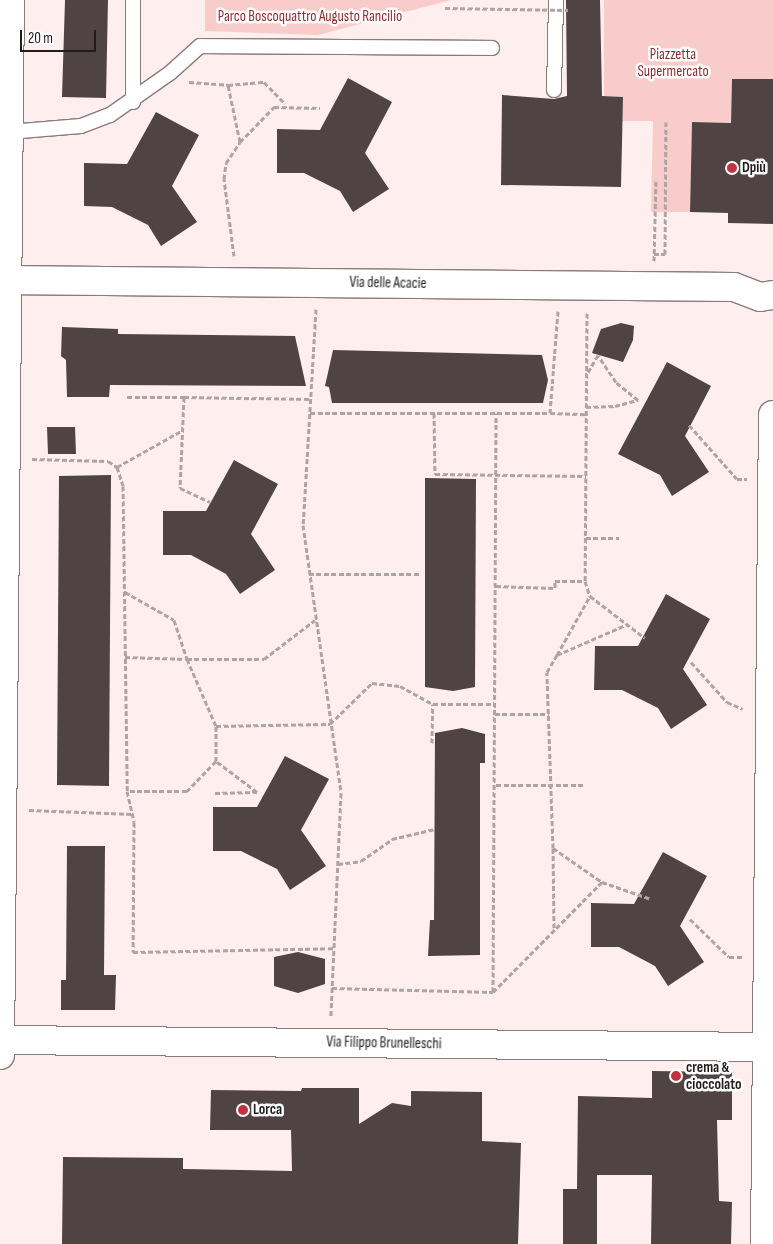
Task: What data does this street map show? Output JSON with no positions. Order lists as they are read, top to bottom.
{
  "streets": {
    "street": ["Via delle Acacie", "Via Filippo Brunelleschi"]
  },
  "parks": ["Parco Boscoquattro Augusto Rancilio", "Piazzetta Supermercato"],
  "places": ["Dpiù", "crema & cioccolato", "Lorca"],
  "scale_bar": "20 m"
}
